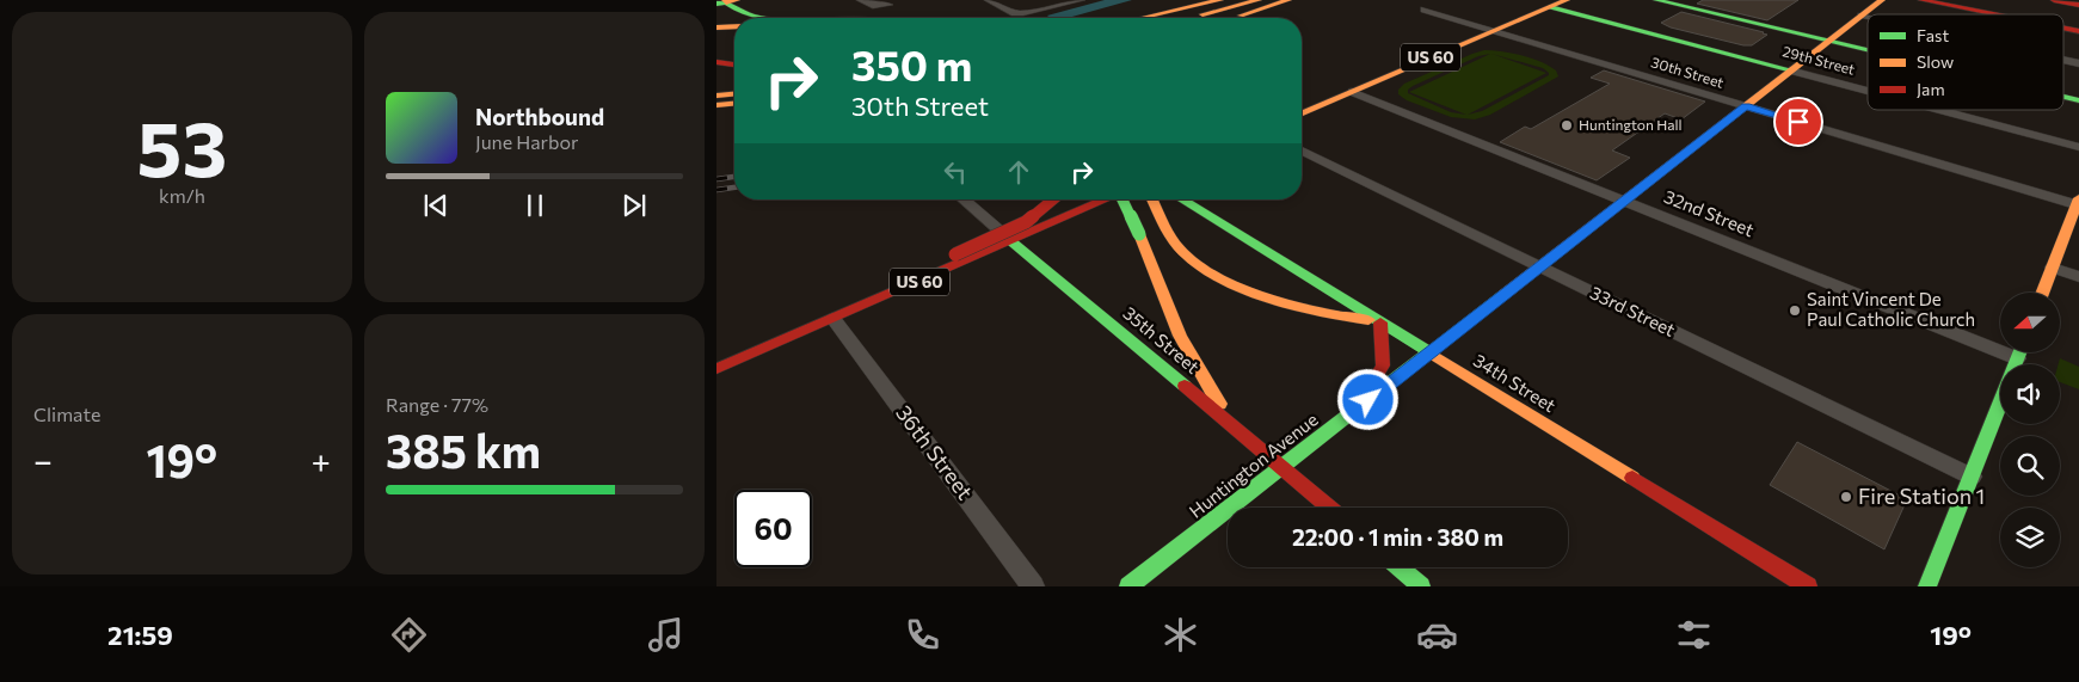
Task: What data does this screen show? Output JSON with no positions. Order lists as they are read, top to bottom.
{
  "streets": {
    "main road": [
      "US 60",
      "29th Street",
      "35th Street",
      "34th Street",
      "Huntington Avenue"
    ],
    "street": [
      "30th Street",
      "32nd Street",
      "33rd Street",
      "36th Street"
    ]
  },
  "crossings": [
    ["US 60", "29th Street"],
    ["US 60", "30th Street"],
    ["US 60", "32nd Street"],
    ["US 60", "35th Street"],
    ["US 60", "36th Street"],
    ["29th Street", "Huntington Avenue"],
    ["30th Street", "Huntington Avenue"],
    ["32nd Street", "Huntington Avenue"],
    ["33rd Street", "Huntington Avenue"],
    ["35th Street", "Huntington Avenue"],
    ["34th Street", "Huntington Avenue"]
  ],
  "places": ["Huntington Hall", "Saint Vincent De Paul Catholic Church", "Fire Station 1"],
  "legend": ["Fast", "Slow", "Jam"],
  "north": "left",
  "page": {
    "tile": [
      ["53", "km/h"],
      "Climate",
      ["Range · 77%", "385 km"]
    ],
    "turn": ["350 m", "30th Street"],
    "song": ["Northbound", "June Harbor"],
    "heat": ["−", "19°", "+"],
    "limit": "60",
    "trip": "22:00 · 1 min · 380 m",
    "tabs": ["21:59", "19°"]
  }
}
